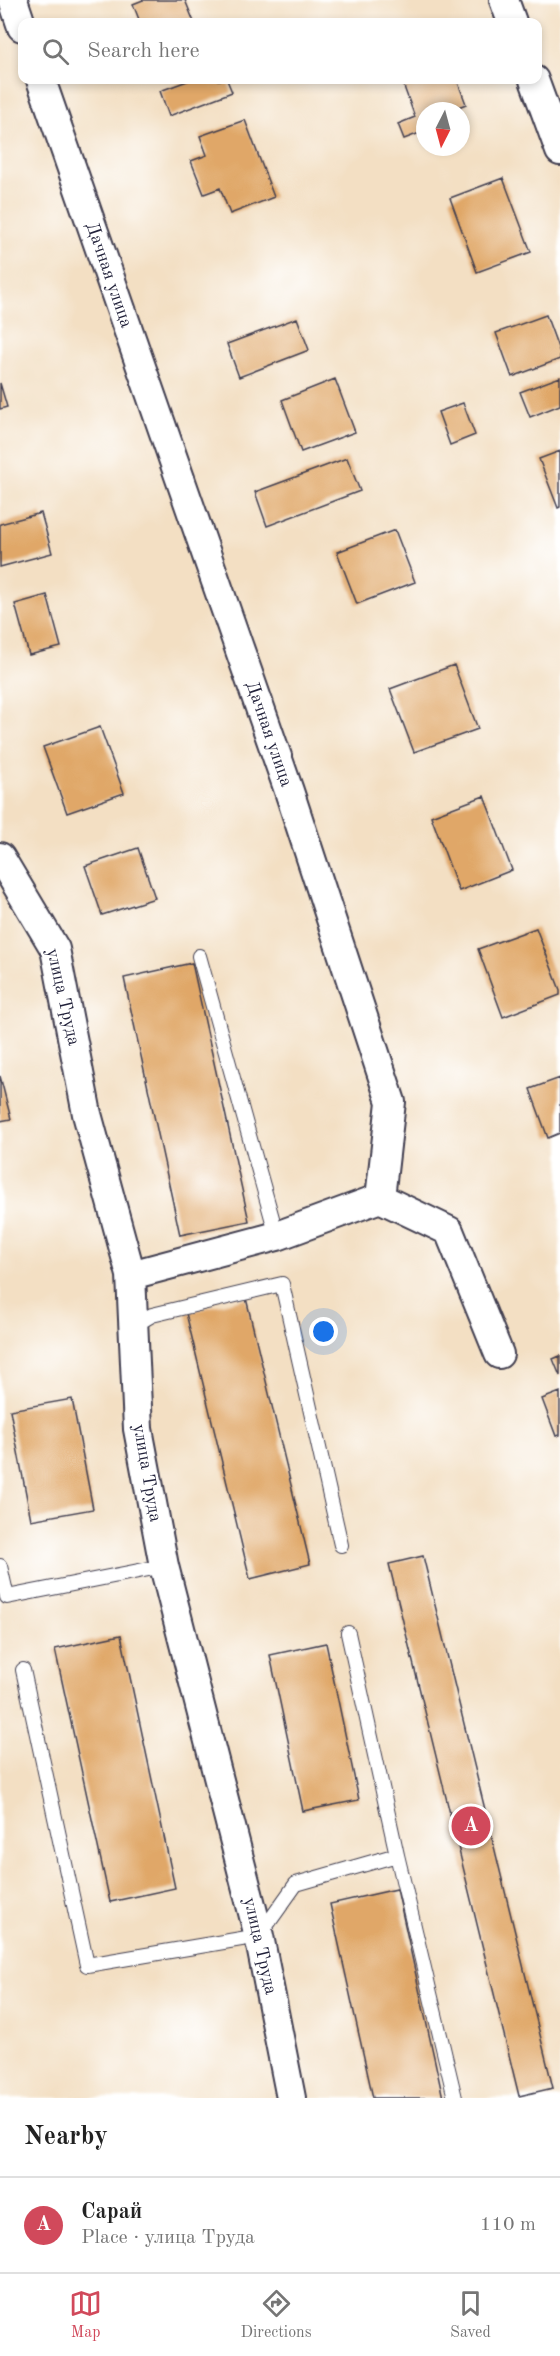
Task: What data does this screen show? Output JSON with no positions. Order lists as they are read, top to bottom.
{
  "streets": {
    "street": ["Дачная улица", "улица Труда"]
  },
  "north": "bottom",
  "page": {
    "search": "Search here",
    "pins": "A",
    "heading": "Nearby",
    "list": [
      {
        "mark": "A",
        "name": "Сарай",
        "note": "Place · улица Труда",
        "value": "110 m"
      }
    ],
    "nav": ["Map", "Directions", "Saved"]
  }
}
